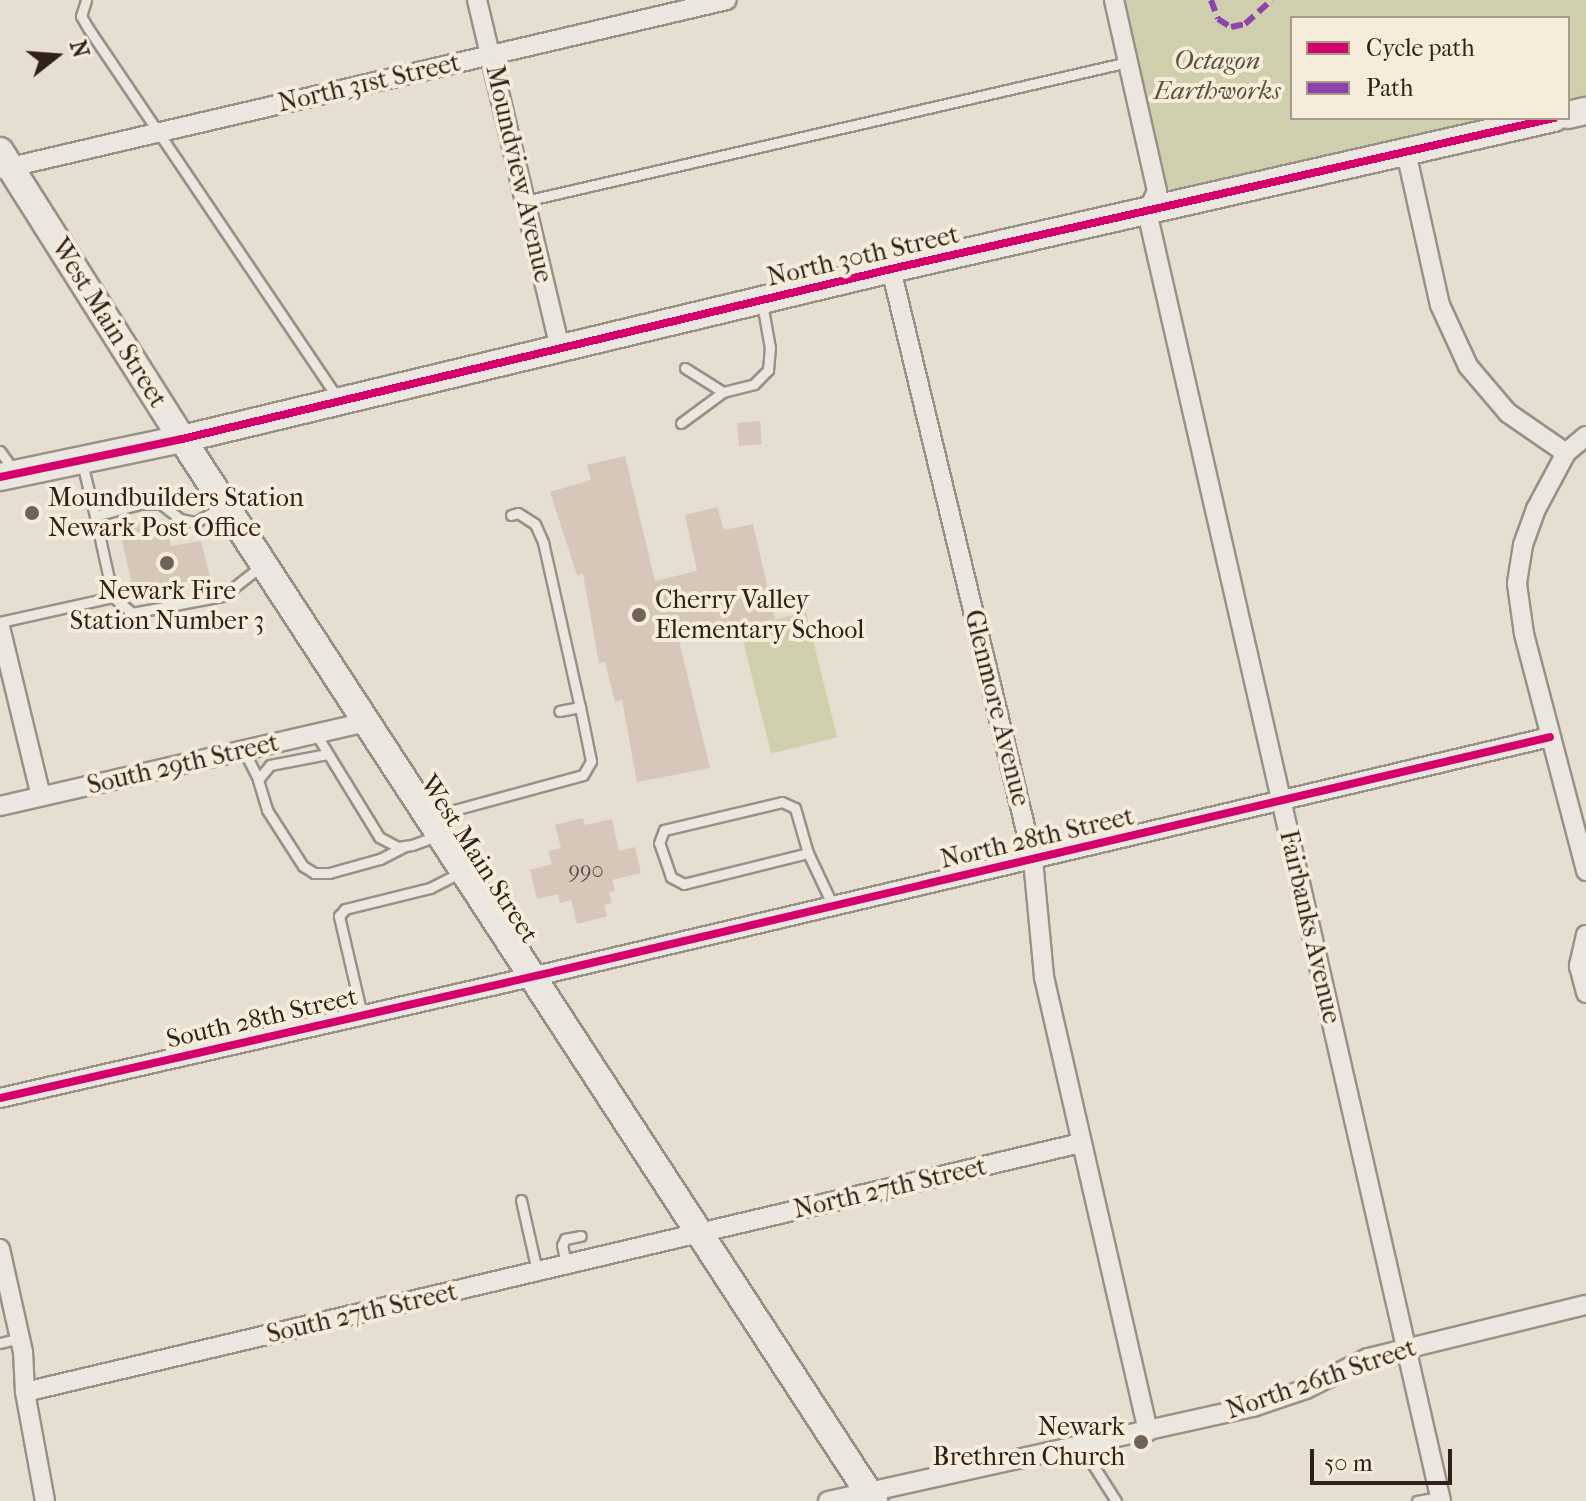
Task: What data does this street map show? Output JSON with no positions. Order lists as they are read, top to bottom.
{
  "streets": {
    "street": [
      "North 31st Street",
      "Moundview Avenue",
      "North 30th Street",
      "West Main Street",
      "Glenmore Avenue",
      "South 29th Street",
      "North 28th Street",
      "Fairbanks Avenue",
      "South 28th Street",
      "North 27th Street",
      "South 27th Street",
      "North 26th Street"
    ]
  },
  "crossings": [
    ["North 31st Street", "Moundview Avenue"],
    ["North 31st Street", "West Main Street"],
    ["Moundview Avenue", "North 30th Street"],
    ["North 30th Street", "West Main Street"],
    ["North 30th Street", "Glenmore Avenue"],
    ["North 30th Street", "Fairbanks Avenue"],
    ["West Main Street", "South 29th Street"],
    ["West Main Street", "North 28th Street"],
    ["West Main Street", "South 28th Street"],
    ["West Main Street", "North 27th Street"],
    ["West Main Street", "South 27th Street"],
    ["West Main Street", "North 26th Street"],
    ["Glenmore Avenue", "North 28th Street"],
    ["Glenmore Avenue", "North 27th Street"],
    ["Glenmore Avenue", "North 26th Street"],
    ["North 28th Street", "Fairbanks Avenue"],
    ["North 28th Street", "South 28th Street"],
    ["Fairbanks Avenue", "North 26th Street"],
    ["North 27th Street", "South 27th Street"]
  ],
  "parks": ["Octagon Earthworks"],
  "places": [
    "Moundbuilders Station Newark Post Office",
    "Newark Fire Station Number 3",
    "Cherry Valley Elementary School",
    "Newark Brethren Church"
  ],
  "house_numbers": ["990"],
  "legend": ["Cycle path", "Path"],
  "scale_bar": "50 m",
  "north": "right"
}
